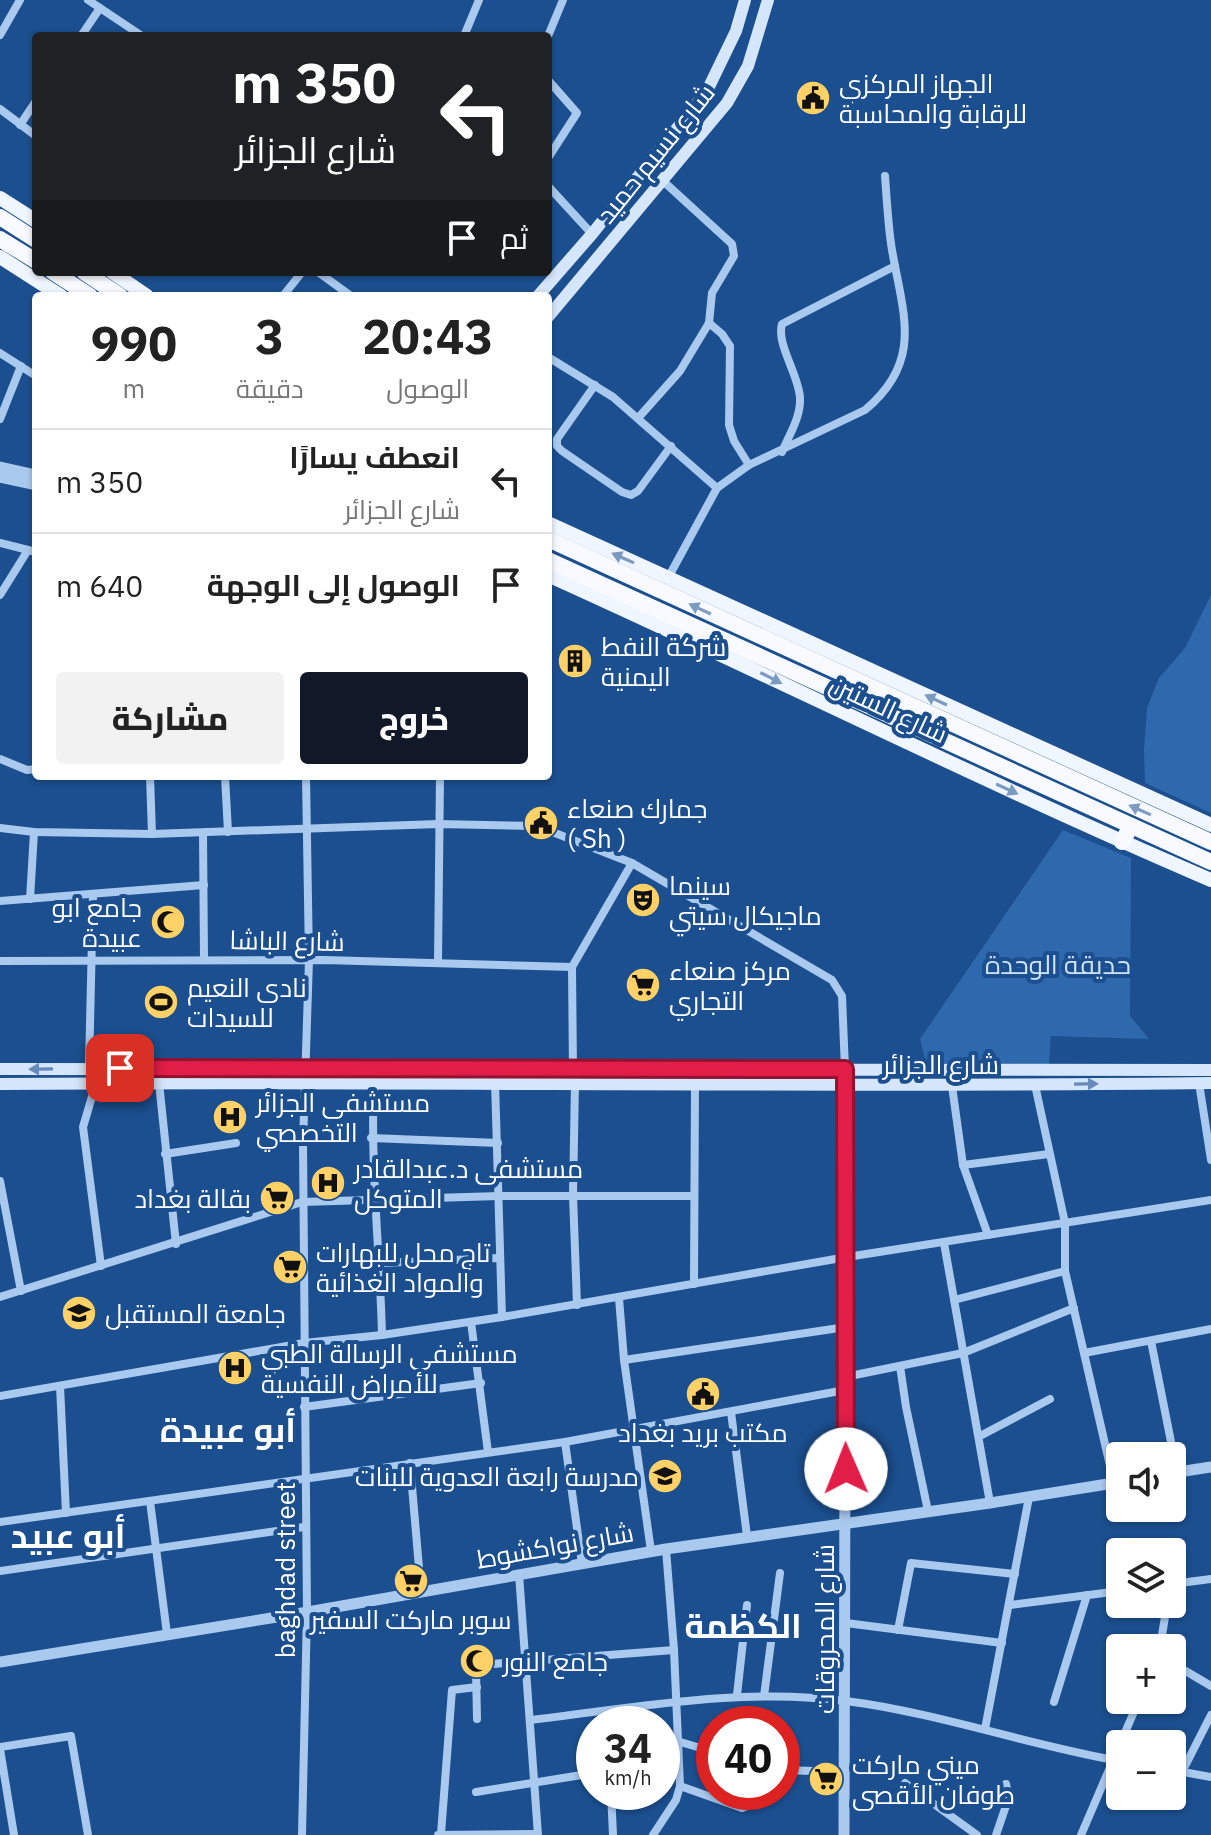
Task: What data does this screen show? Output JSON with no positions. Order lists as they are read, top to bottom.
{
  "streets": {
    "highway": ["شارع الستين"],
    "main road": ["شارع نسيم حميد", "شارع الجزائر"],
    "street": [
      "شارع الباشا",
      "شارع نواكشوط",
      "baghdad street",
      "شارع المحروقات"
    ]
  },
  "crossings": [
    ["شارع الباشا", "baghdad street"],
    ["شارع الجزائر", "baghdad street"],
    ["شارع الجزائر", "شارع المحروقات"],
    ["شارع نواكشوط", "baghdad street"],
    ["شارع نواكشوط", "شارع المحروقات"]
  ],
  "districts": ["أبو عبيدة", "أبو عبيد", "الكظمة"],
  "parks": ["حديقة الوحدة"],
  "places": {
    "public building": ["الجهاز المركزي للرقابة والمحاسبة", "جمارك صنعاء ( Sh )", "مكتب بريد بغداد"],
    "building": ["شركة النفط اليمنية"],
    "theatre": ["سينما ماجيكال سيتي"],
    "mosque": ["جامع ابو عبيدة", "جامع النور"],
    "supermarket": [
      "مركز صنعاء التجاري",
      "بقالة بغداد",
      "تاج محل للبهارات والمواد الغذائية",
      "سوبر ماركت السفير",
      "ميني ماركت طوفان الأقصى"
    ],
    "sports": ["نادي النعيم للسيدات"],
    "hospital": ["مستشفى الجزائر التخصصي", "مستشفى د.عبدالقادر المتوكل", "مستشفى الرسالة الطبي للأمراض النفسية"],
    "school or university": ["جامعة المستقبل", "مدرسة رابعة العدوية للبنات"]
  },
  "page": {
    "turn": ["350 m", "شارع الجزائر"],
    "then": "ثم",
    "eta": [
      "20:43",
      "الوصول",
      "3",
      "دقيقة",
      "990",
      "m"
    ],
    "list": [
      {
        "name": "انعطف يسارًا",
        "note": "شارع الجزائر",
        "value": "350 m"
      },
      {
        "name": "الوصول إلى الوجهة",
        "value": "640 m"
      }
    ],
    "buttons": ["خروج", "مشاركة"],
    "map_buttons": ["+", "−"],
    "speed": "34 km/h",
    "limit": "40"
  }
}
